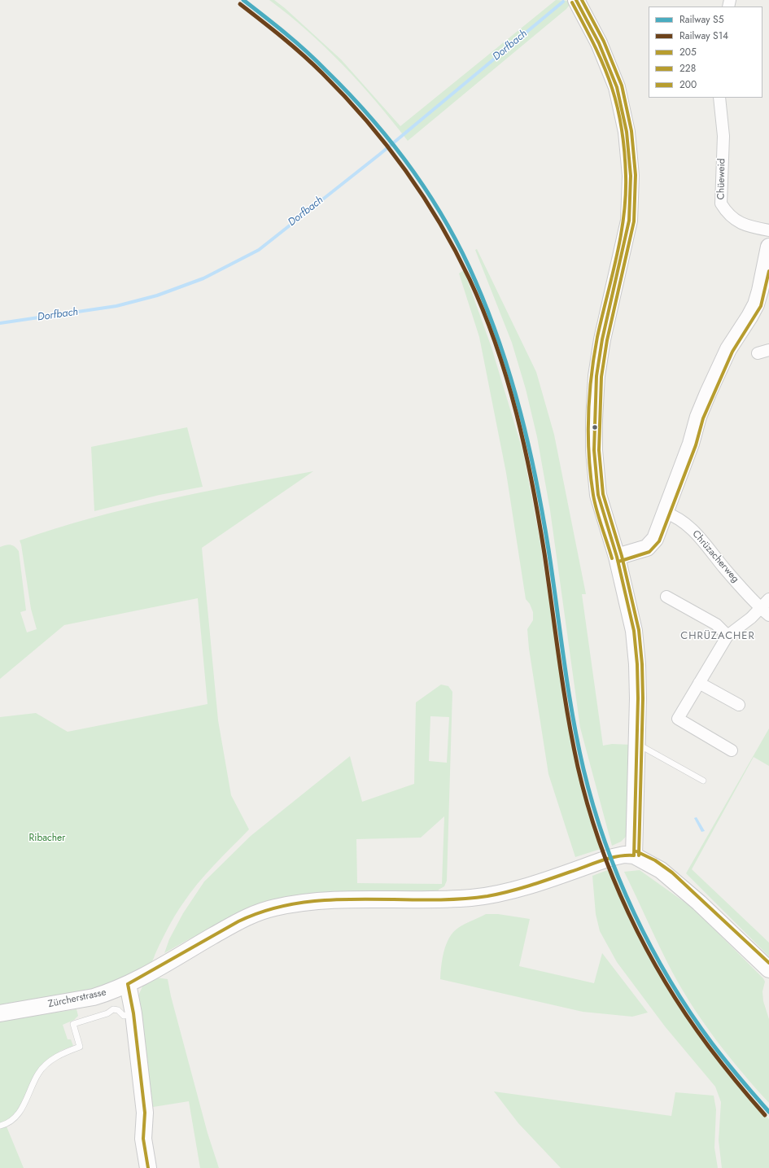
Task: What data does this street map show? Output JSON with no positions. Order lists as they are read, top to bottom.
{
  "streets": {
    "main road": ["Zürcherstrasse"],
    "street": ["Chüeweid", "Chrüzacherweg"]
  },
  "districts": ["CHRÜZACHER"],
  "water": ["Dorfbach"],
  "parks": ["Ribacher"],
  "lines": [
    "rail line S5",
    "transit line 205",
    "transit line 200",
    "transit line 228",
    "rail line S14"
  ],
  "legend": [
    "Railway S5",
    "Railway S14",
    "205",
    "228",
    "200"
  ]
}
